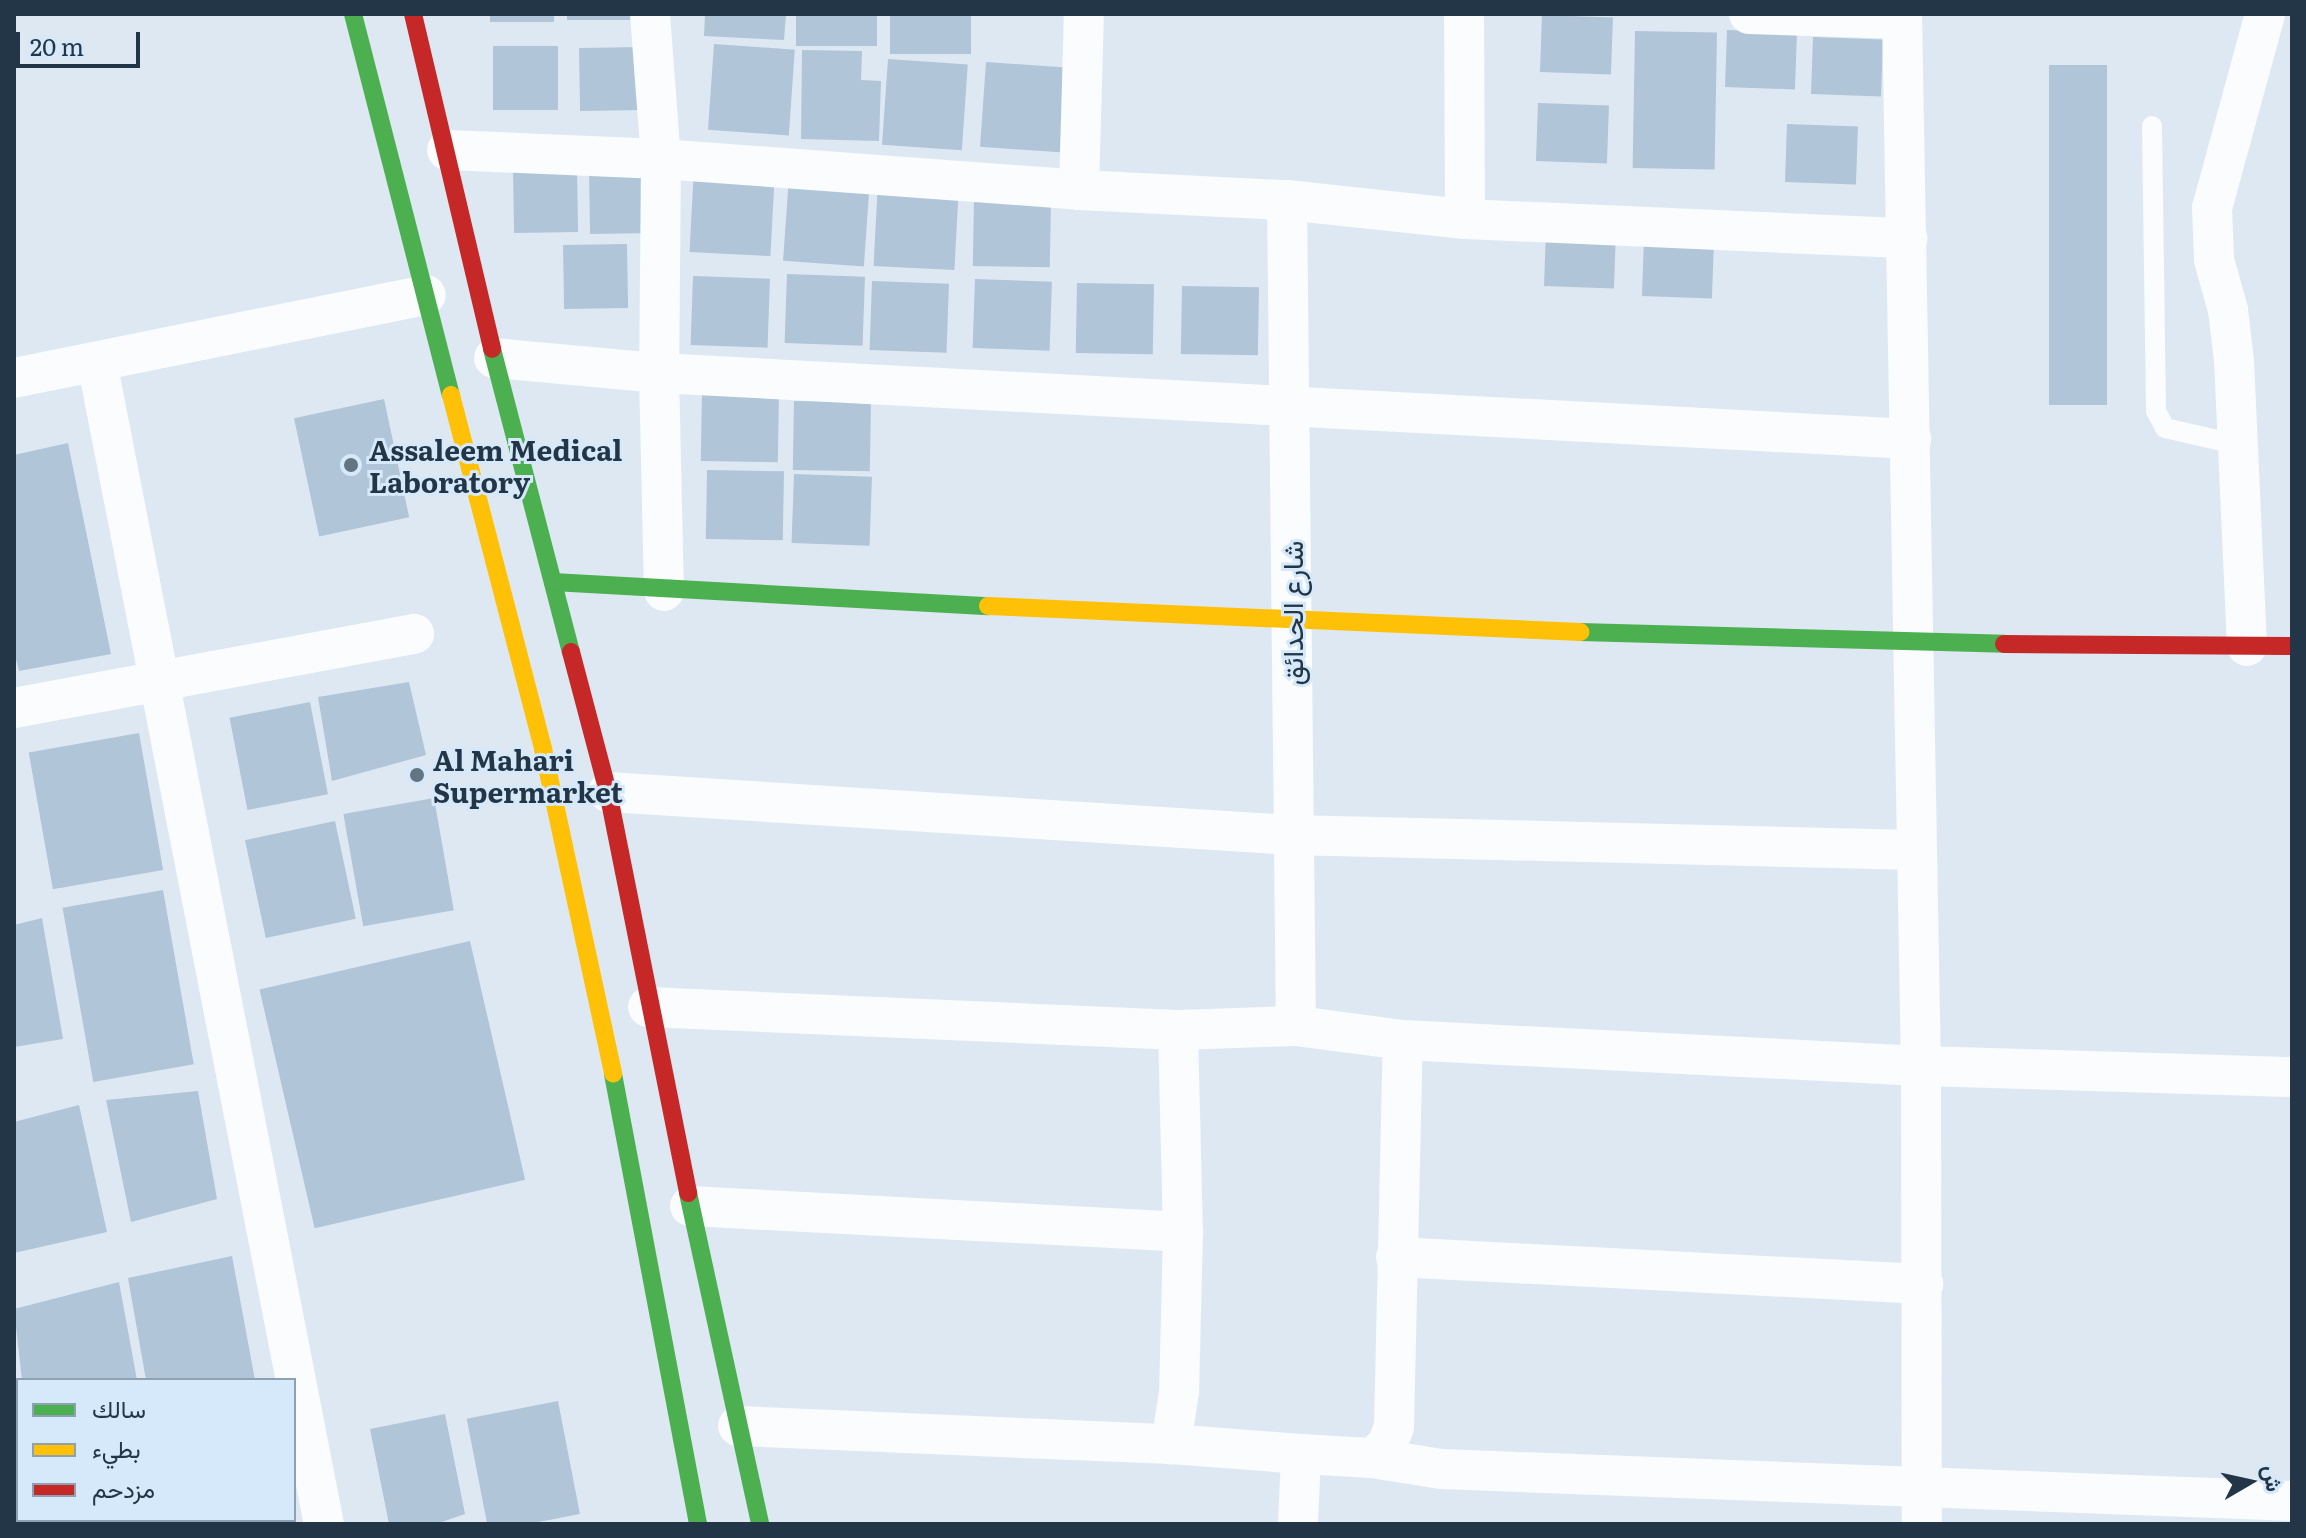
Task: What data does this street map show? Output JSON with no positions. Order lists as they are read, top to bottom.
{
  "streets": {
    "street": ["شارع الحدائق"]
  },
  "places": ["Assaleem Medical Laboratory", "Al Mahari Supermarket"],
  "legend": ["سالك", "بطيء", "مزدحم"],
  "scale_bar": "20 m",
  "north": "right"
}
